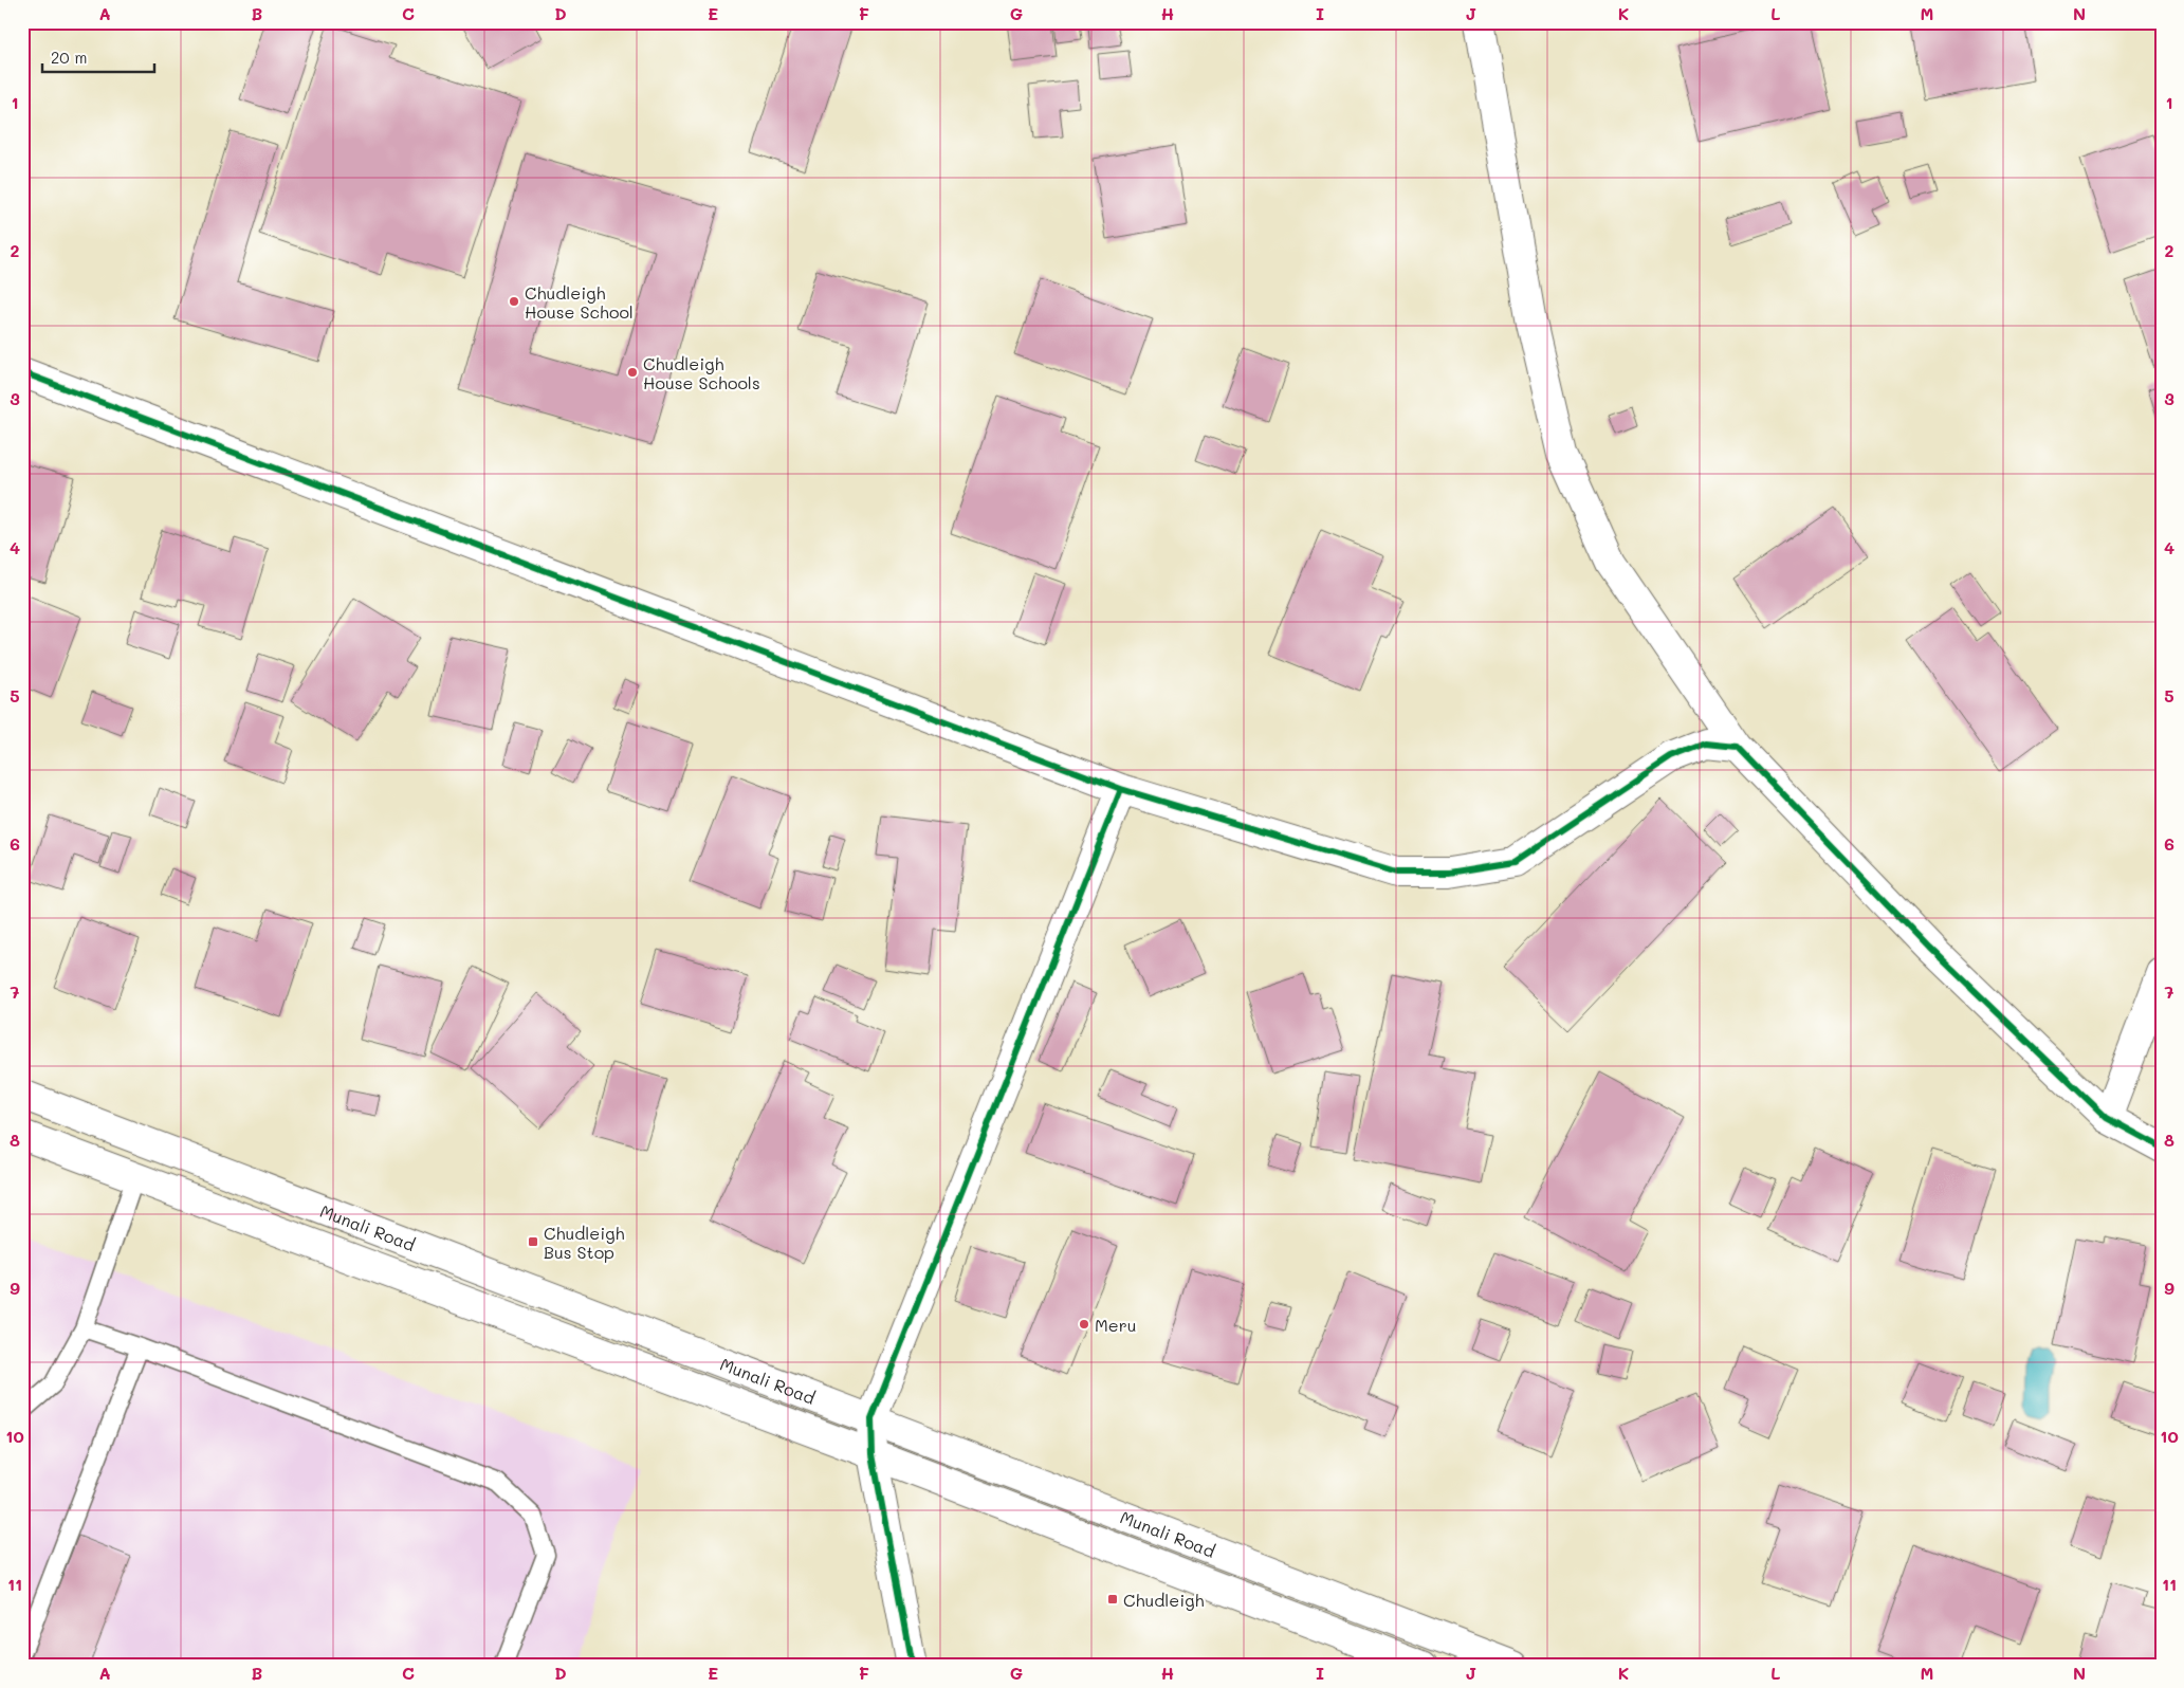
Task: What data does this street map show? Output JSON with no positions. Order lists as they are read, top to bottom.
{
  "streets": {
    "street": ["Munali Road"]
  },
  "places": {
    "other": ["Chudleigh House School", "Chudleigh House Schools", "Meru"],
    "transit": ["Chudleigh Bus Stop", "Chudleigh"]
  },
  "scale_bar": "20 m",
  "grid": {
    "columns": [
      "A",
      "B",
      "C",
      "D",
      "E",
      "F",
      "G",
      "H",
      "I",
      "J",
      "K",
      "L",
      "M",
      "N"
    ],
    "rows": [
      "1",
      "2",
      "3",
      "4",
      "5",
      "6",
      "7",
      "8",
      "9",
      "10",
      "11"
    ]
  }
}
